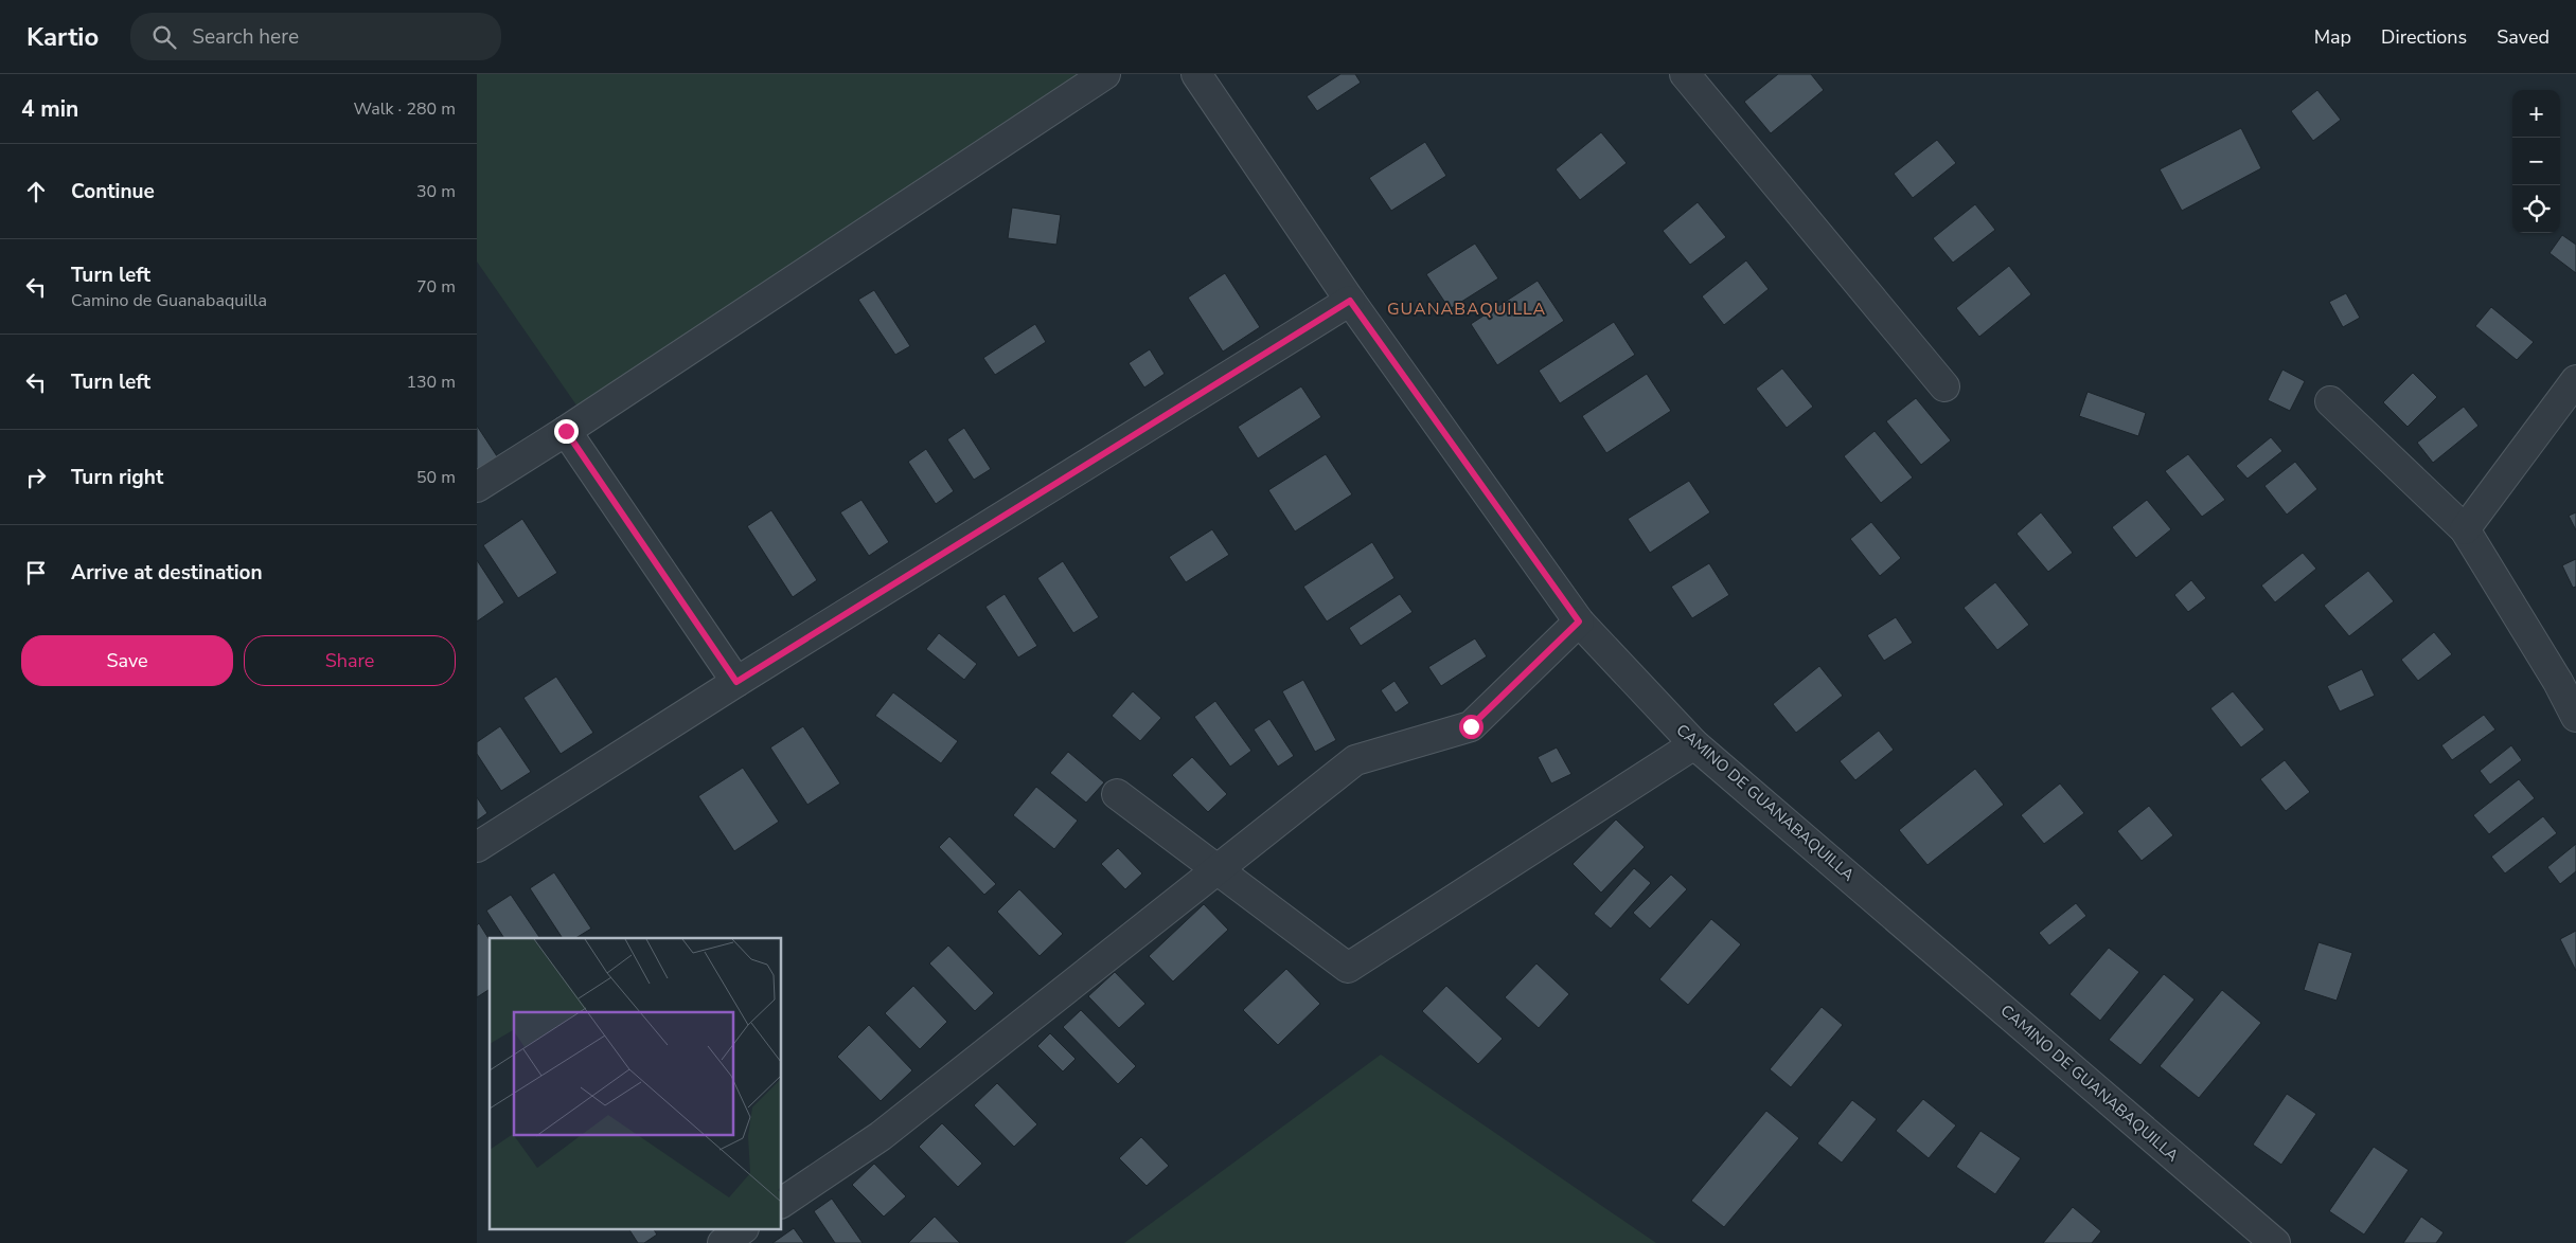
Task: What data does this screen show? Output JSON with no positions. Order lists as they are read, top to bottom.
{
  "streets": {
    "street": ["CAMINO DE GUANABAQUILLA"]
  },
  "districts": ["GUANABAQUILLA"],
  "page": {
    "header": "Kartio",
    "search": "Search here",
    "nav": ["Map", "Directions", "Saved"],
    "heading": ["4 min", "Walk · 280 m"],
    "map_buttons": ["+", "−"],
    "list": [
      ["Continue", "30 m"],
      ["Turn left", "Camino de Guanabaquilla", "70 m"],
      ["Turn left", "130 m"],
      ["Turn right", "50 m"],
      "Arrive at destination"
    ],
    "buttons": ["Save", "Share"]
  }
}
